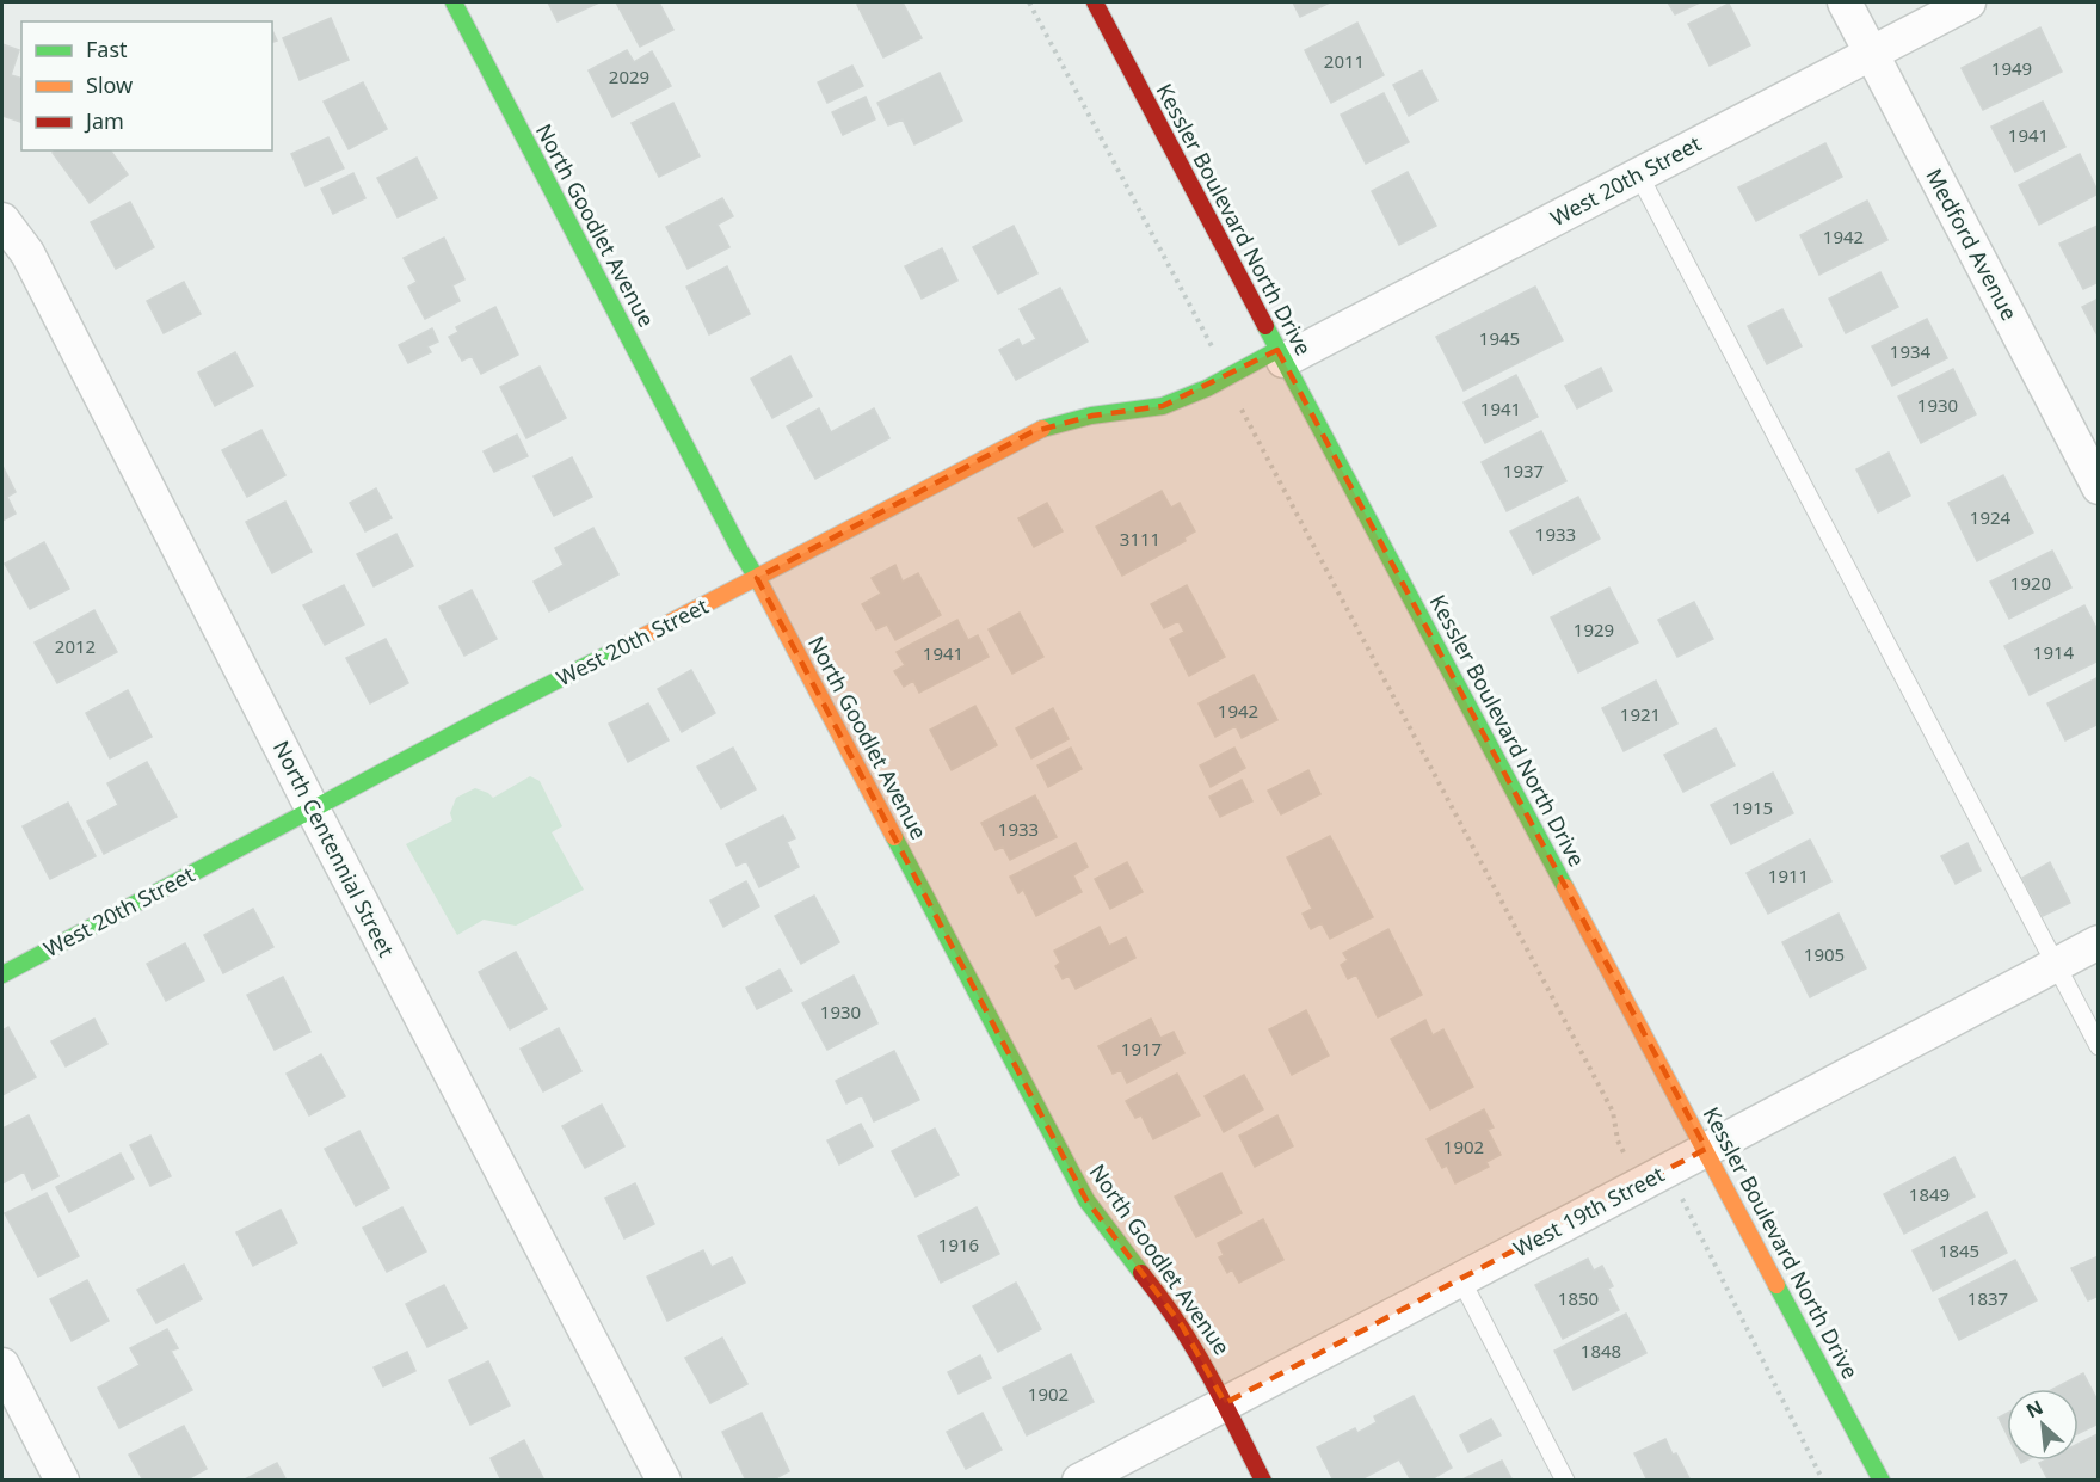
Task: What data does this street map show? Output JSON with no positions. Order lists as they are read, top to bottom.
{
  "streets": {
    "street": [
      "West 20th Street",
      "Kessler Boulevard North Drive",
      "North Goodlet Avenue",
      "Medford Avenue",
      "North Centennial Street",
      "West 19th Street"
    ]
  },
  "crossings": [
    ["West 20th Street", "Kessler Boulevard North Drive"],
    ["West 20th Street", "North Goodlet Avenue"],
    ["West 20th Street", "Medford Avenue"],
    ["West 20th Street", "North Centennial Street"],
    ["Kessler Boulevard North Drive", "West 19th Street"],
    ["North Goodlet Avenue", "West 19th Street"]
  ],
  "house_numbers": [
    "2011",
    "1949",
    "2029",
    "1941",
    "1942",
    "1945",
    "1934",
    "1930",
    "1941",
    "1937",
    "1924",
    "1933",
    "3111",
    "1920",
    "1929",
    "2012",
    "1914",
    "1941",
    "1942",
    "1921",
    "1915",
    "1933",
    "1911",
    "1905",
    "1930",
    "1917",
    "1902",
    "1849",
    "1916",
    "1845",
    "1850",
    "1837",
    "1848",
    "1902"
  ],
  "legend": ["Fast", "Slow", "Jam"],
  "north": "top left"
}
